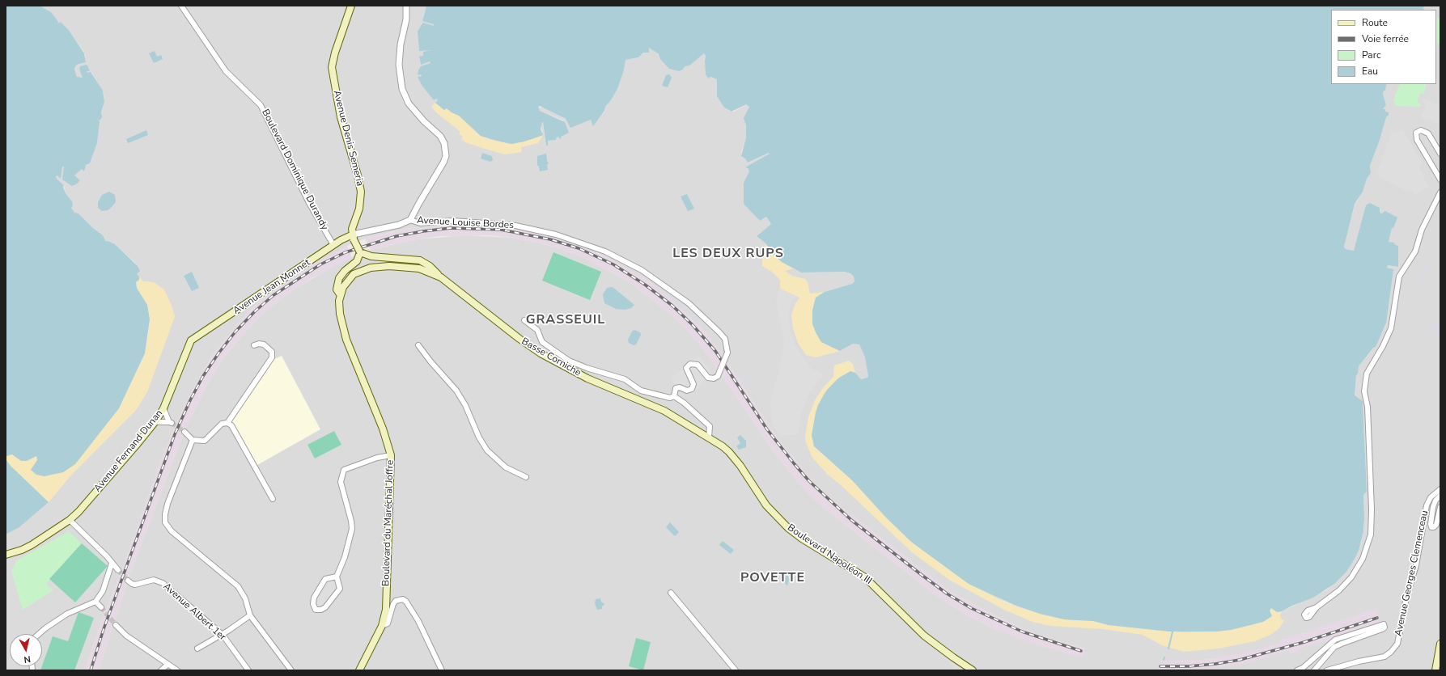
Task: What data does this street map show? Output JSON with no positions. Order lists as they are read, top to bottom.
{
  "streets": {
    "main road": [
      "Avenue Denis Semeria",
      "Avenue Jean Monnet",
      "Basse Corniche",
      "Avenue Fernand Dunan",
      "Boulevard du Maréchal Joffre",
      "Boulevard Napoléon III"
    ],
    "street": [
      "Boulevard Dominique Durandy",
      "Avenue Louise Bordes",
      "Avenue Georges Clemenceau",
      "Avenue Albert 1er"
    ]
  },
  "crossings": [
    ["Avenue Denis Semeria", "Avenue Jean Monnet"],
    ["Boulevard Dominique Durandy", "Avenue Jean Monnet"],
    ["Avenue Jean Monnet", "Avenue Fernand Dunan"],
    ["Basse Corniche", "Boulevard du Maréchal Joffre"],
    ["Basse Corniche", "Boulevard Napoléon III"]
  ],
  "districts": ["LES DEUX RUPS", "GRASSEUIL", "POVETTE"],
  "legend": [
    "Route",
    "Voie ferrée",
    "Parc",
    "Eau"
  ],
  "north": "bottom"
}
